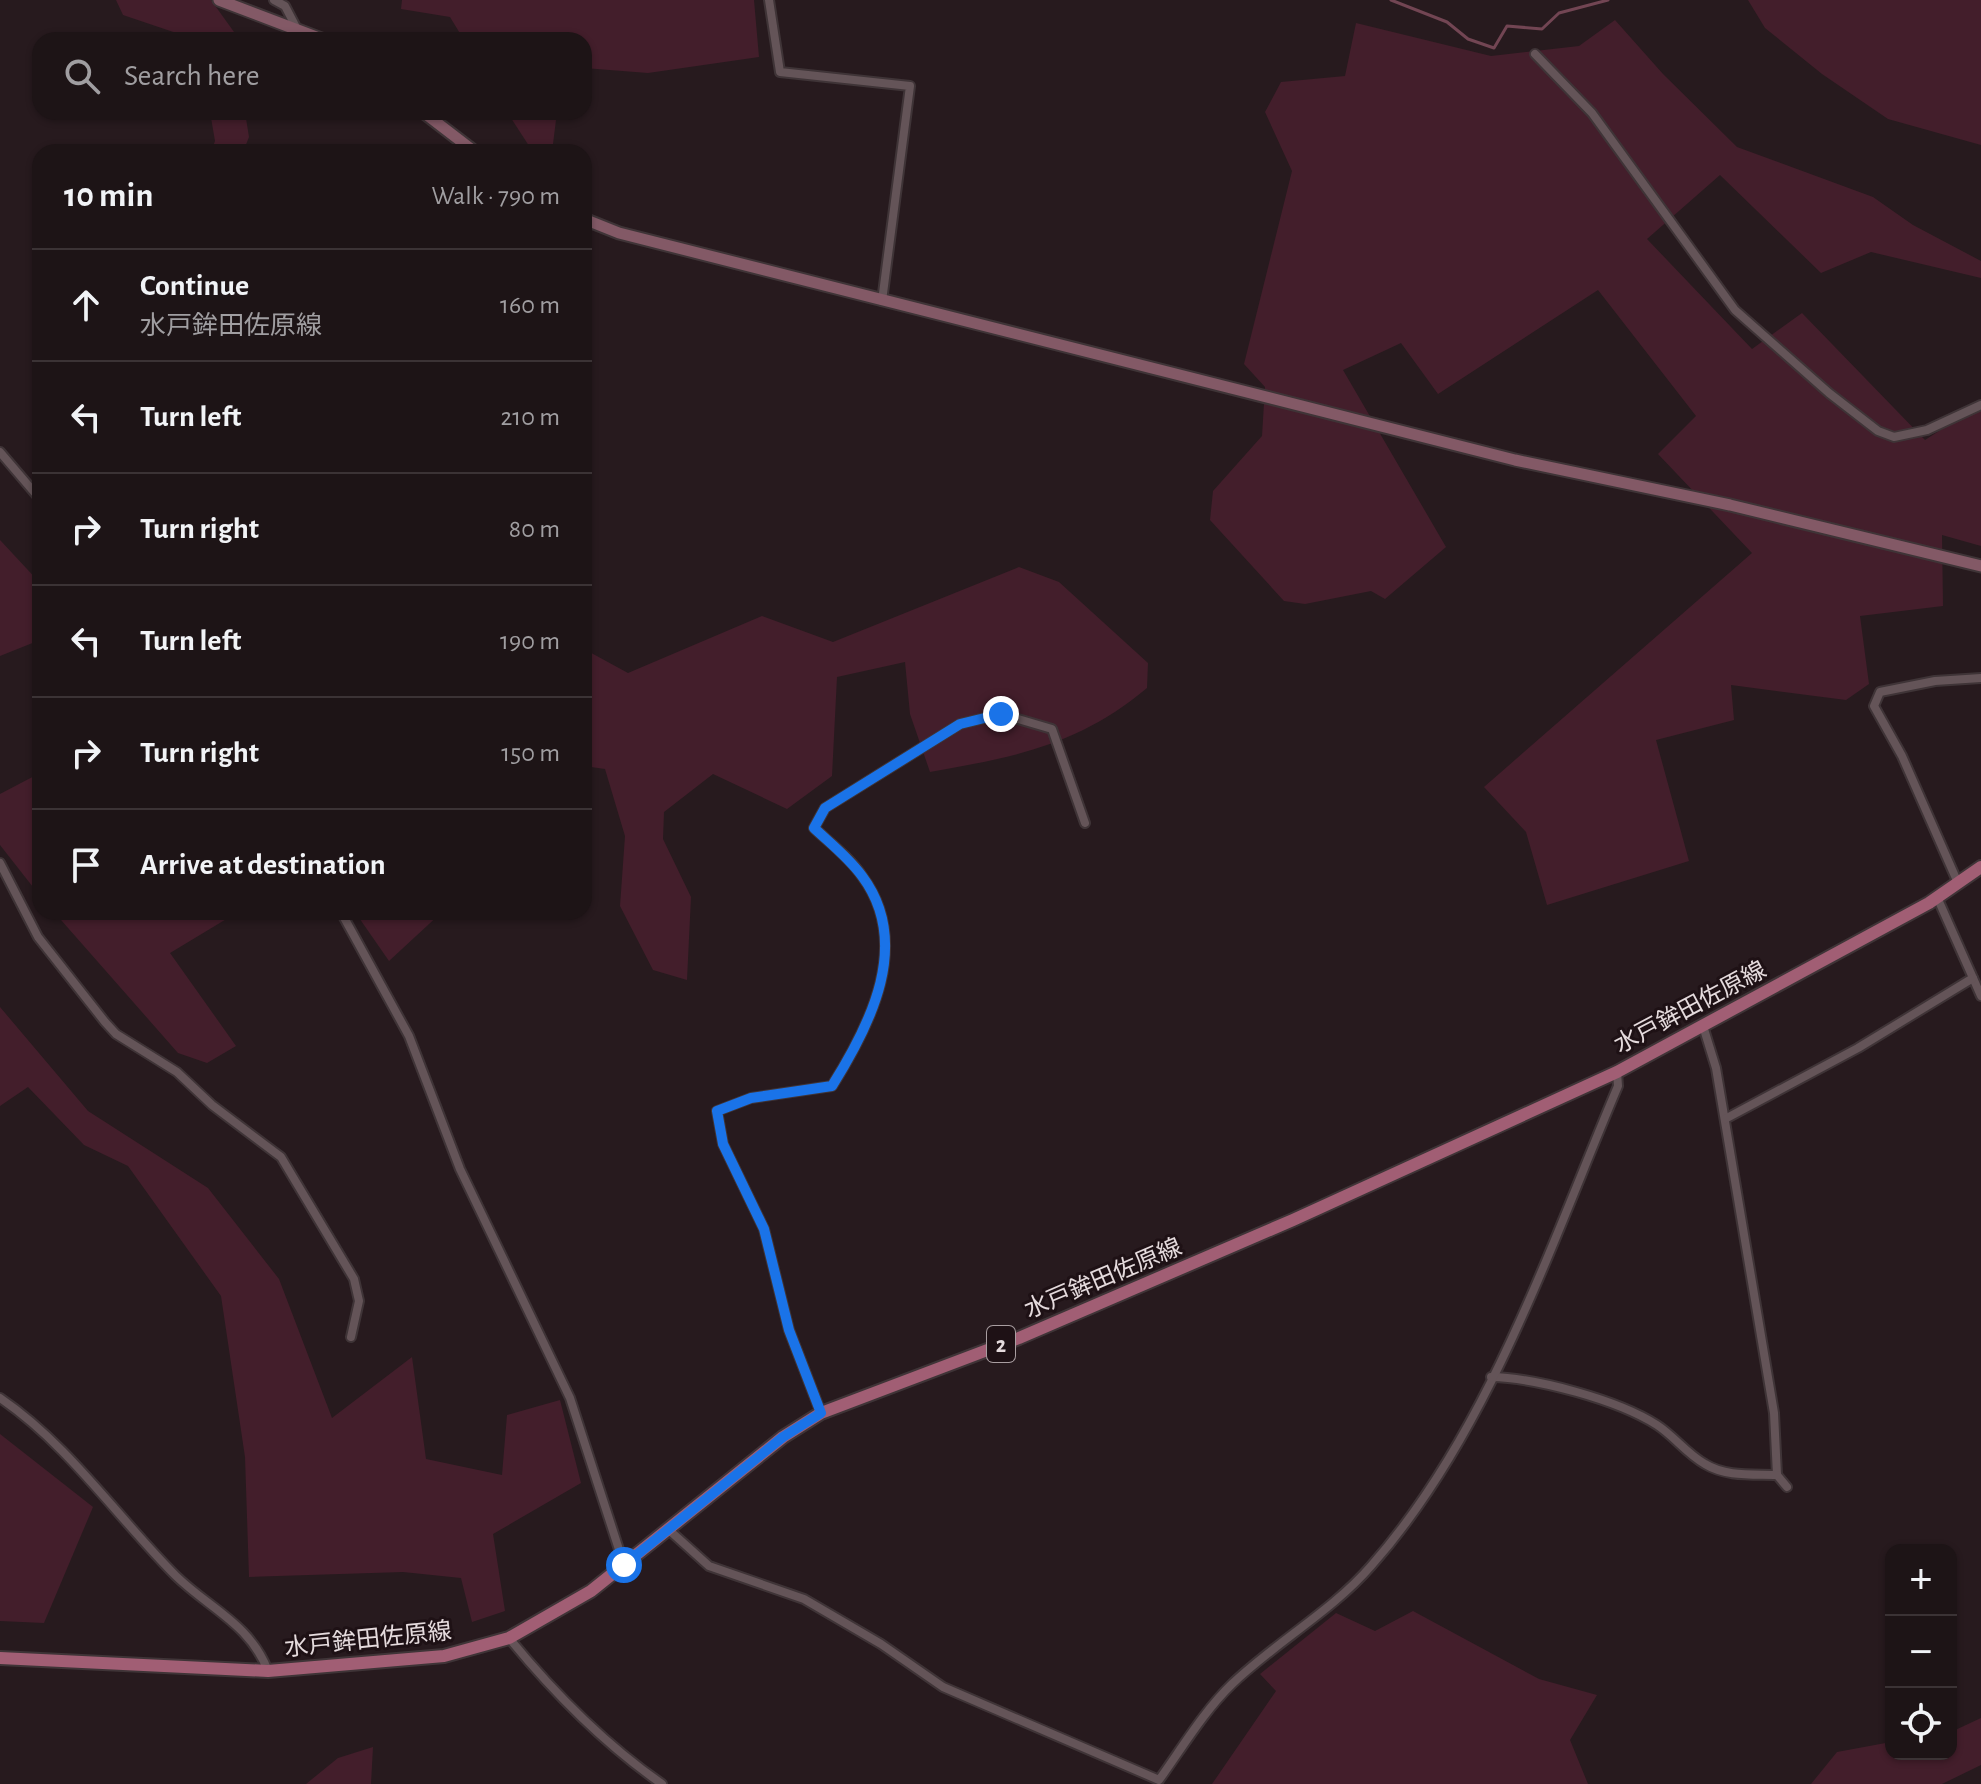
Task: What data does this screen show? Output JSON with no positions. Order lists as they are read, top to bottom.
{
  "streets": {
    "main road": ["水戸鉾田佐原線", "2"]
  },
  "page": {
    "search": "Search here",
    "heading": ["10 min", "Walk · 790 m"],
    "list": [
      ["Continue", "水戸鉾田佐原線", "160 m"],
      ["Turn left", "210 m"],
      ["Turn right", "80 m"],
      ["Turn left", "190 m"],
      ["Turn right", "150 m"],
      "Arrive at destination"
    ],
    "map_buttons": ["+", "−"]
  }
}
